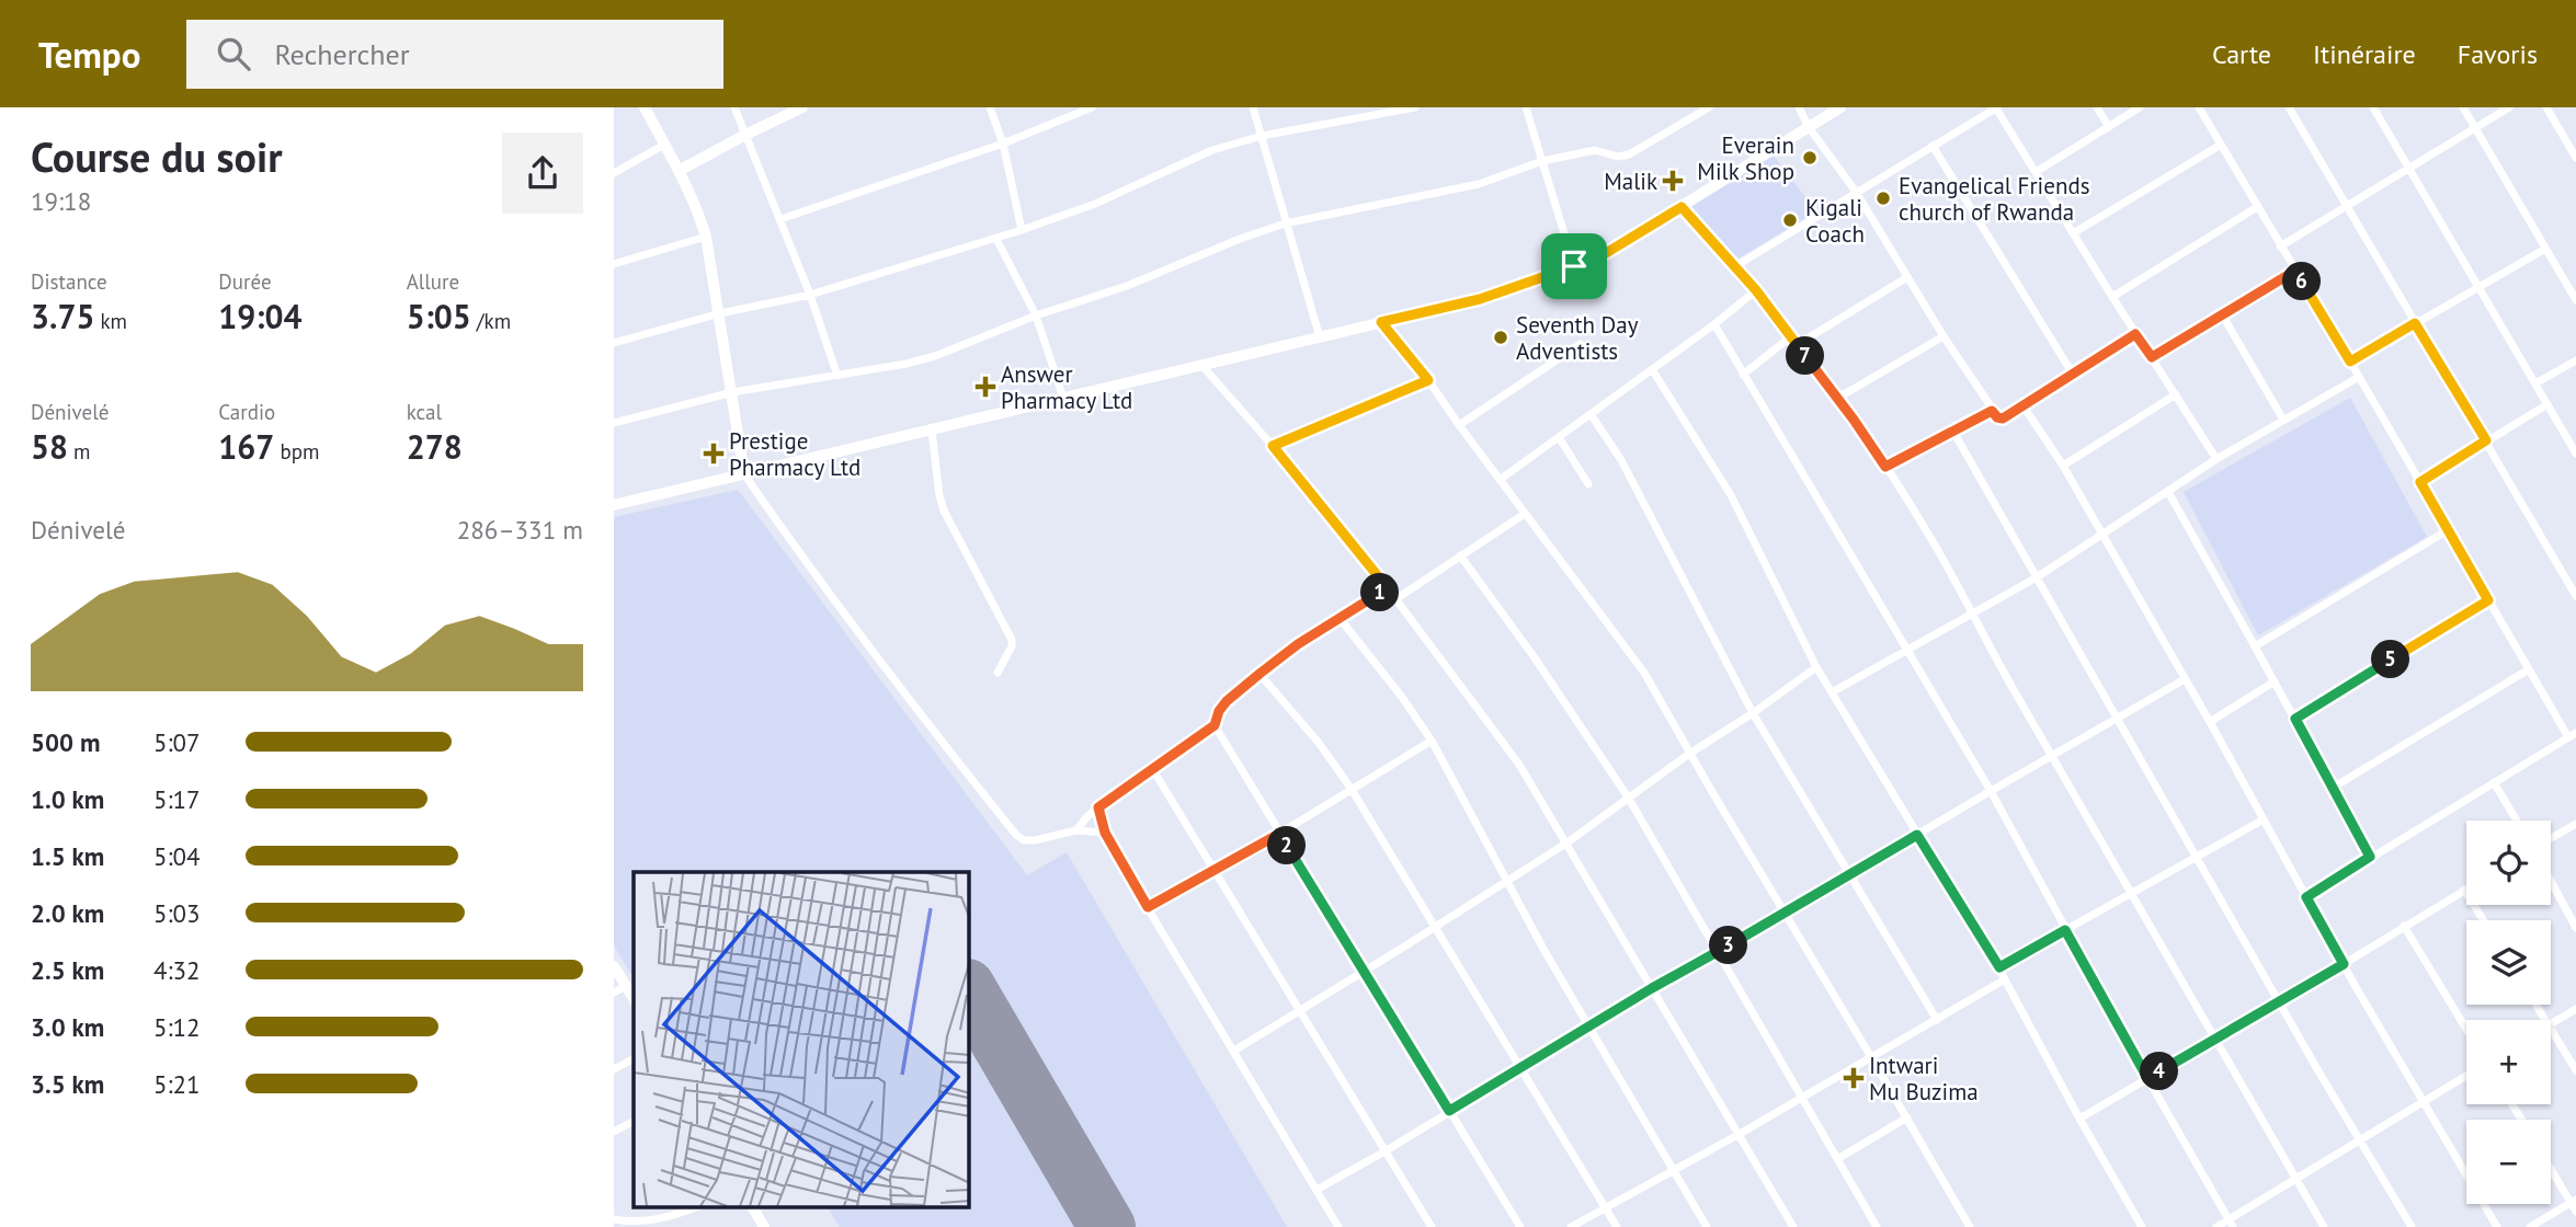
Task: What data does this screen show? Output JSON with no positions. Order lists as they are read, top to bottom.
{
  "places": {
    "other": [
      "Everain Milk Shop",
      "Evangelical Friends church of Rwanda",
      "Kigali Coach",
      "Seventh Day Adventists"
    ],
    "health": [
      "Malik",
      "Answer Pharmacy Ltd",
      "Prestige Pharmacy Ltd",
      "Intwari Mu Buzima"
    ]
  },
  "page": {
    "header": "Tempo",
    "search": "Rechercher",
    "nav": ["Carte", "Itinéraire", "Favoris"],
    "heading": ["Course du soir", "19:18"],
    "stats": [
      ["Distance", "3.75 km"],
      ["Durée", "19:04"],
      ["Allure", "5:05 /km"],
      ["Dénivelé", "58 m"],
      ["Cardio", "167 bpm"],
      ["kcal", "278"]
    ],
    "pins": [
      "6",
      "7",
      "1",
      "5",
      "2",
      "3",
      "4"
    ],
    "chart": ["Dénivelé", "286–331 m"],
    "list": [
      {
        "name": "500 m",
        "note": "5:07"
      },
      {
        "name": "1.0 km",
        "note": "5:17"
      },
      {
        "name": "1.5 km",
        "note": "5:04"
      },
      {
        "name": "2.0 km",
        "note": "5:03"
      },
      {
        "name": "2.5 km",
        "note": "4:32"
      },
      {
        "name": "3.0 km",
        "note": "5:12"
      },
      {
        "name": "3.5 km",
        "note": "5:21"
      }
    ],
    "map_buttons": ["+", "−"]
  }
}
